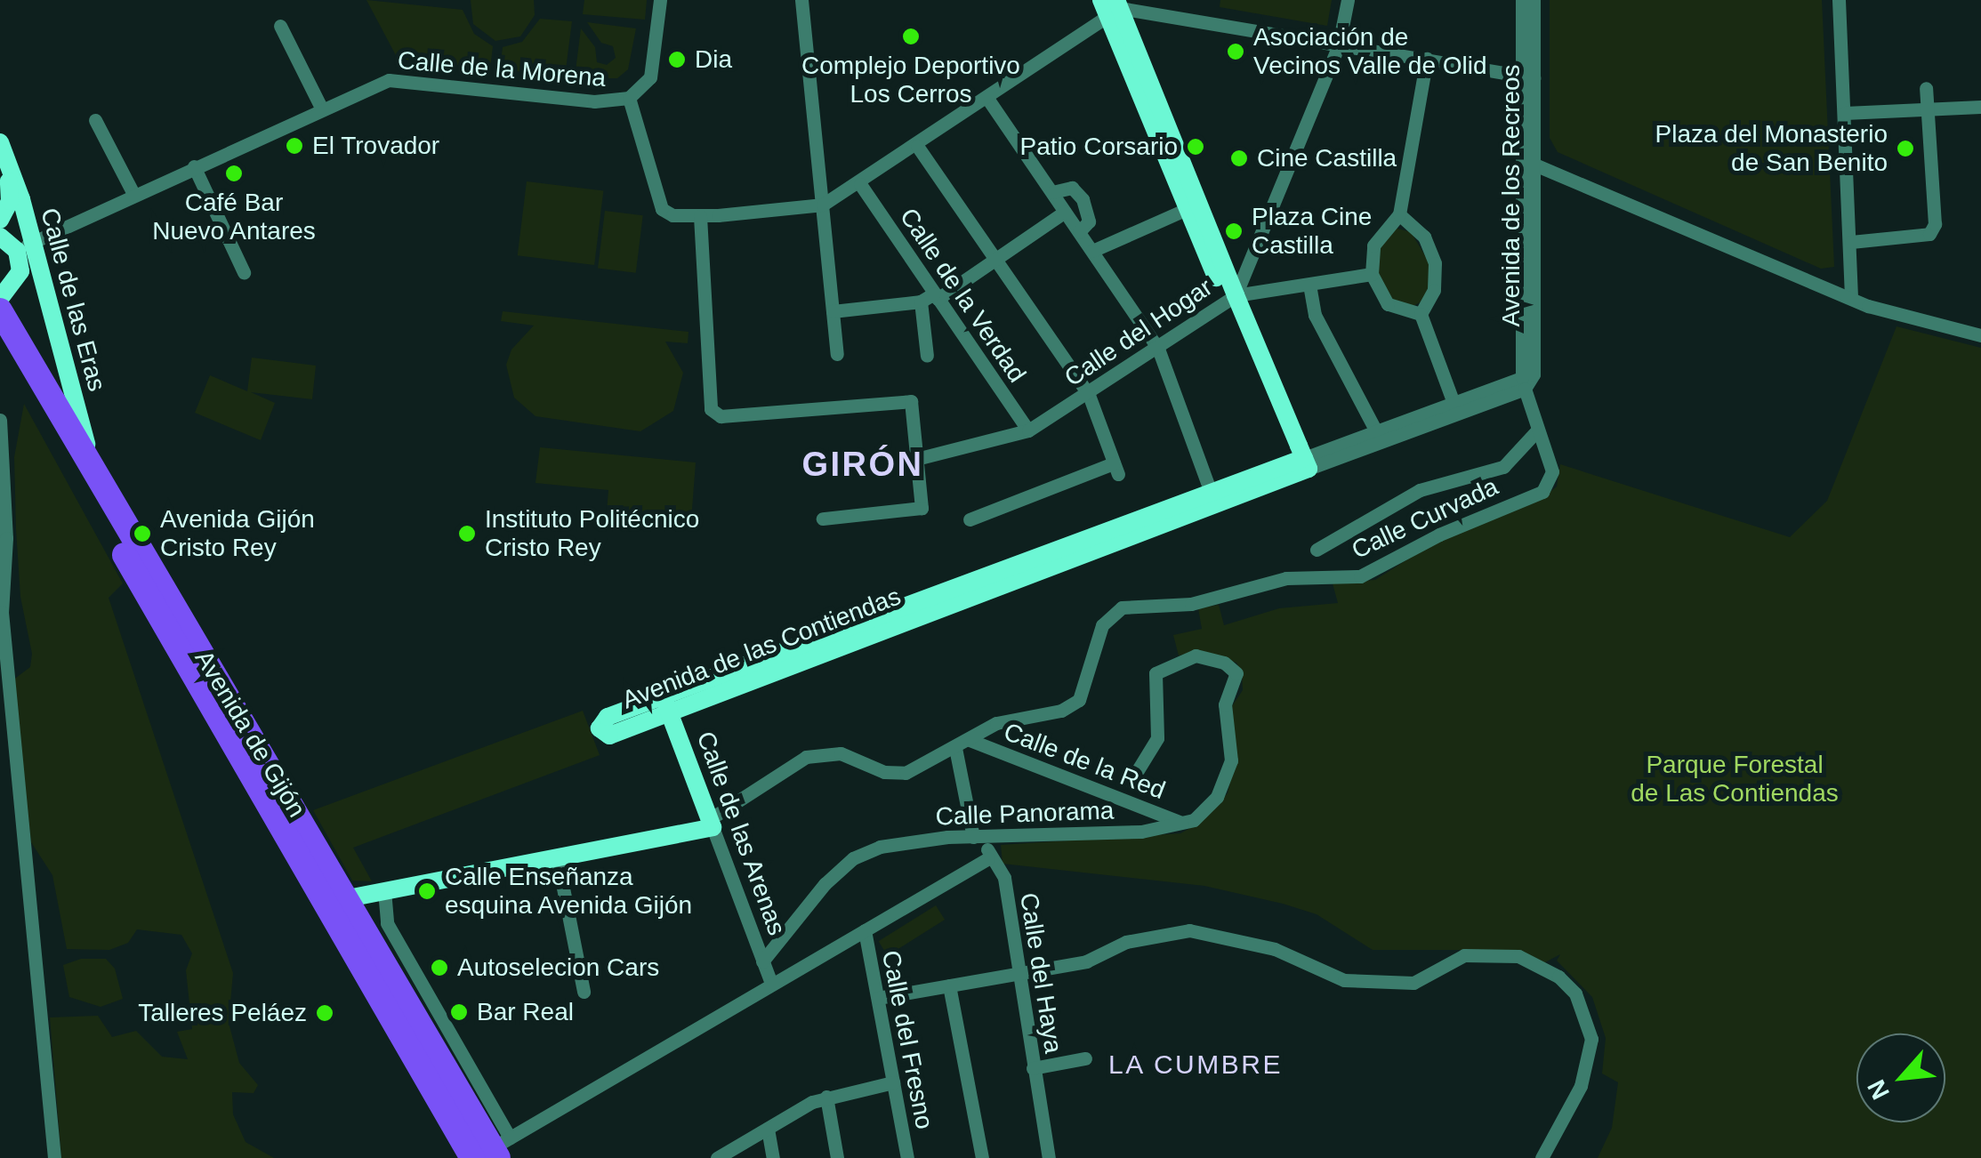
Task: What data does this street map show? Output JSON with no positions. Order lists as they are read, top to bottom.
{
  "streets": {
    "highway": ["Avenida de Gijón"],
    "street": [
      "Calle de la Morena",
      "Avenida de los Recreos",
      "Calle de la Verdad",
      "Calle de las Eras",
      "Calle del Hogar",
      "Calle Curvada",
      "Avenida de las Contiendas",
      "Calle de la Red",
      "Calle Panorama",
      "Calle de las Arenas",
      "Calle del Haya",
      "Calle del Fresno"
    ]
  },
  "crossings": [
    ["Calle de la Morena", "Calle de las Eras"],
    ["Avenida de los Recreos", "Calle Curvada"],
    ["Avenida de los Recreos", "Avenida de las Contiendas"],
    ["Calle de la Verdad", "Calle del Hogar"],
    ["Calle de las Eras", "Avenida de Gijón"],
    ["Calle Curvada", "Avenida de las Contiendas"],
    ["Calle Curvada", "Calle de la Red"],
    ["Avenida de las Contiendas", "Calle de las Arenas"],
    ["Calle de la Red", "Calle Panorama"],
    ["Calle Panorama", "Calle de las Arenas"],
    ["Calle Panorama", "Calle del Haya"]
  ],
  "districts": ["GIRÓN", "LA CUMBRE"],
  "parks": ["Parque Forestal de Las Contiendas"],
  "places": [
    "Complejo Deportivo Los Cerros",
    "Asociación de Vecinos Valle de Olid",
    "Dia",
    "El Trovador",
    "Patio Corsario",
    "Plaza del Monasterio de San Benito",
    "Cine Castilla",
    "Café Bar Nuevo Antares",
    "Plaza Cine Castilla",
    "Avenida Gijón Cristo Rey",
    "Instituto Politécnico Cristo Rey",
    "Calle Enseñanza esquina Avenida Gijón",
    "Autoselecion Cars",
    "Bar Real",
    "Talleres Peláez"
  ],
  "north": "bottom left"
}
